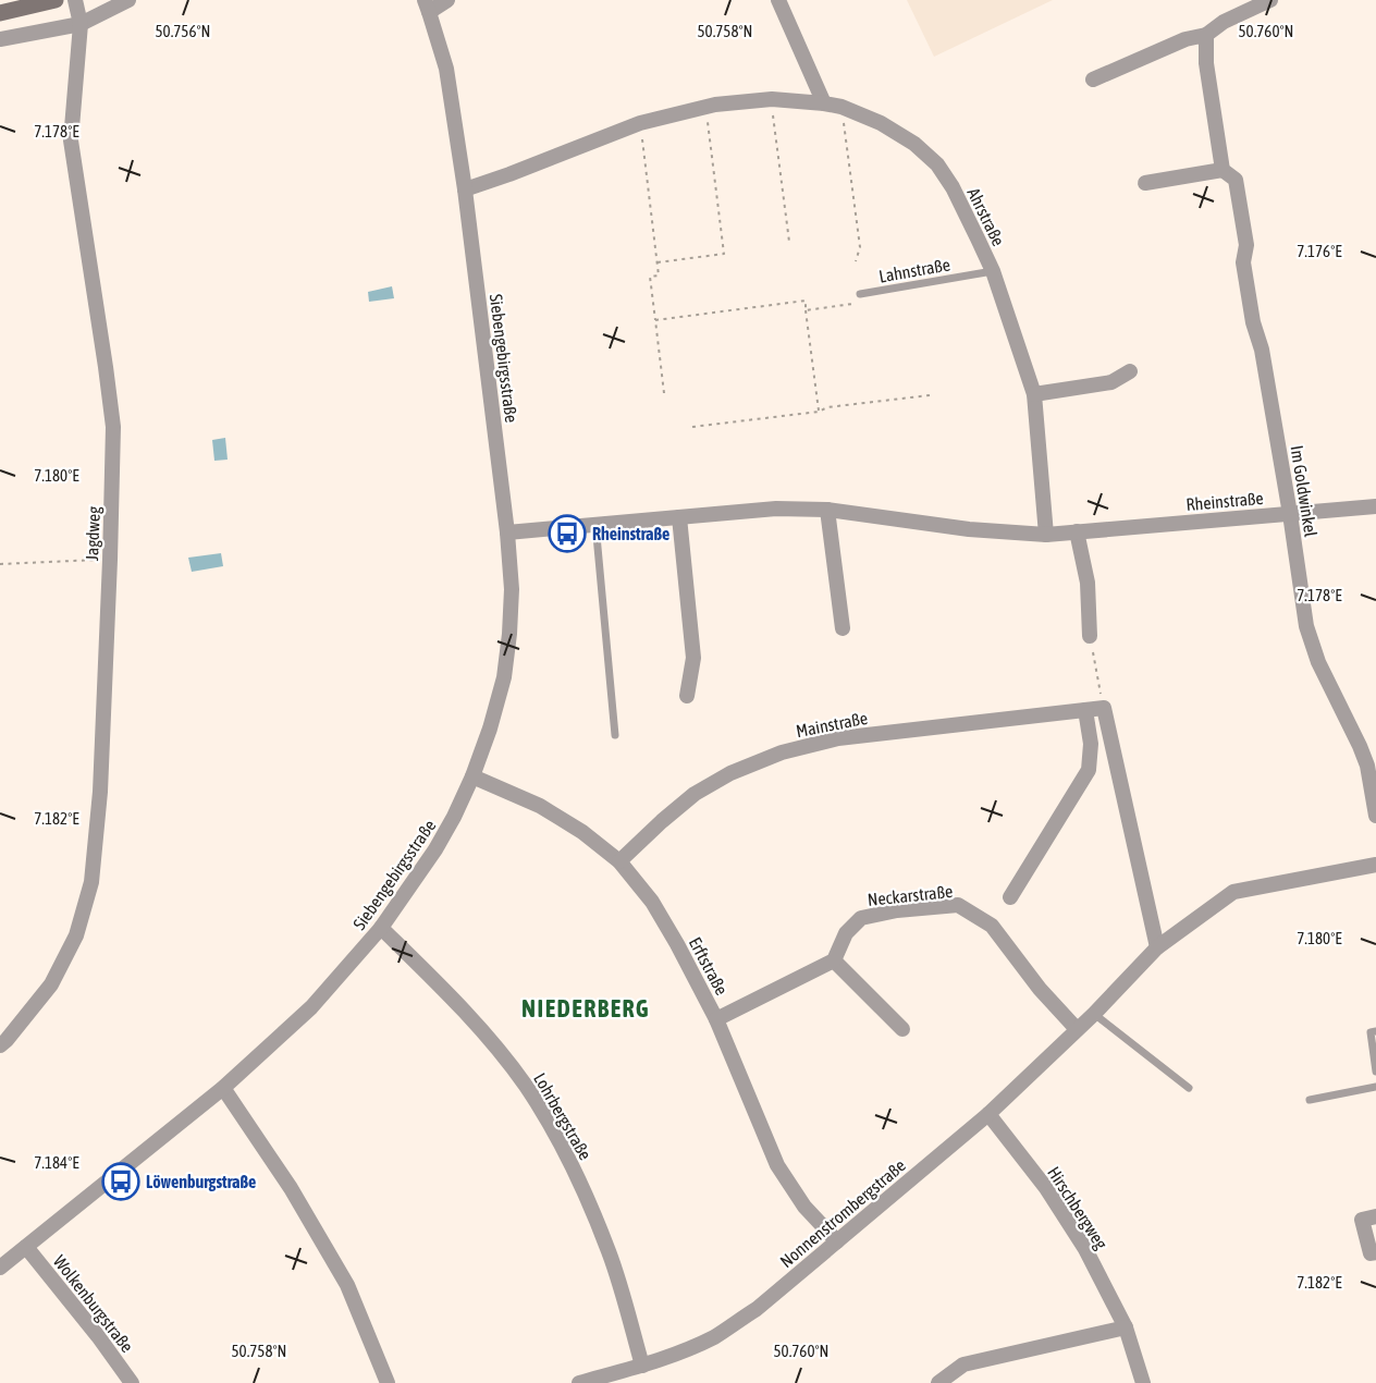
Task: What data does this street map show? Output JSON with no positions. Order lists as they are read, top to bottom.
{
  "streets": {
    "street": [
      "Ahrstraße",
      "Siebengebirgsstraße",
      "Im Goldwinkel",
      "Rheinstraße",
      "Jagdweg",
      "Mainstraße",
      "Neckarstraße",
      "Erftstraße",
      "Lohrbergstraße",
      "Hirschbergweg",
      "Nonnenstrombergstraße",
      "Wolkenburgstraße"
    ],
    "lane": ["Lahnstraße"]
  },
  "crossings": [
    ["Ahrstraße", "Lahnstraße"],
    ["Ahrstraße", "Siebengebirgsstraße"],
    ["Ahrstraße", "Rheinstraße"],
    ["Siebengebirgsstraße", "Rheinstraße"],
    ["Siebengebirgsstraße", "Erftstraße"],
    ["Siebengebirgsstraße", "Lohrbergstraße"],
    ["Siebengebirgsstraße", "Wolkenburgstraße"],
    ["Im Goldwinkel", "Rheinstraße"],
    ["Mainstraße", "Erftstraße"],
    ["Neckarstraße", "Nonnenstrombergstraße"],
    ["Erftstraße", "Nonnenstrombergstraße"],
    ["Lohrbergstraße", "Nonnenstrombergstraße"],
    ["Hirschbergweg", "Nonnenstrombergstraße"]
  ],
  "districts": ["NIEDERBERG"],
  "places": {
    "bus stop": ["Rheinstraße", "Löwenburgstraße"]
  },
  "coordinates": [
    "50.756°N",
    "50.758°N",
    "50.760°N",
    "7.178°E",
    "7.176°E",
    "7.180°E",
    "7.182°E",
    "7.184°E"
  ]
}
